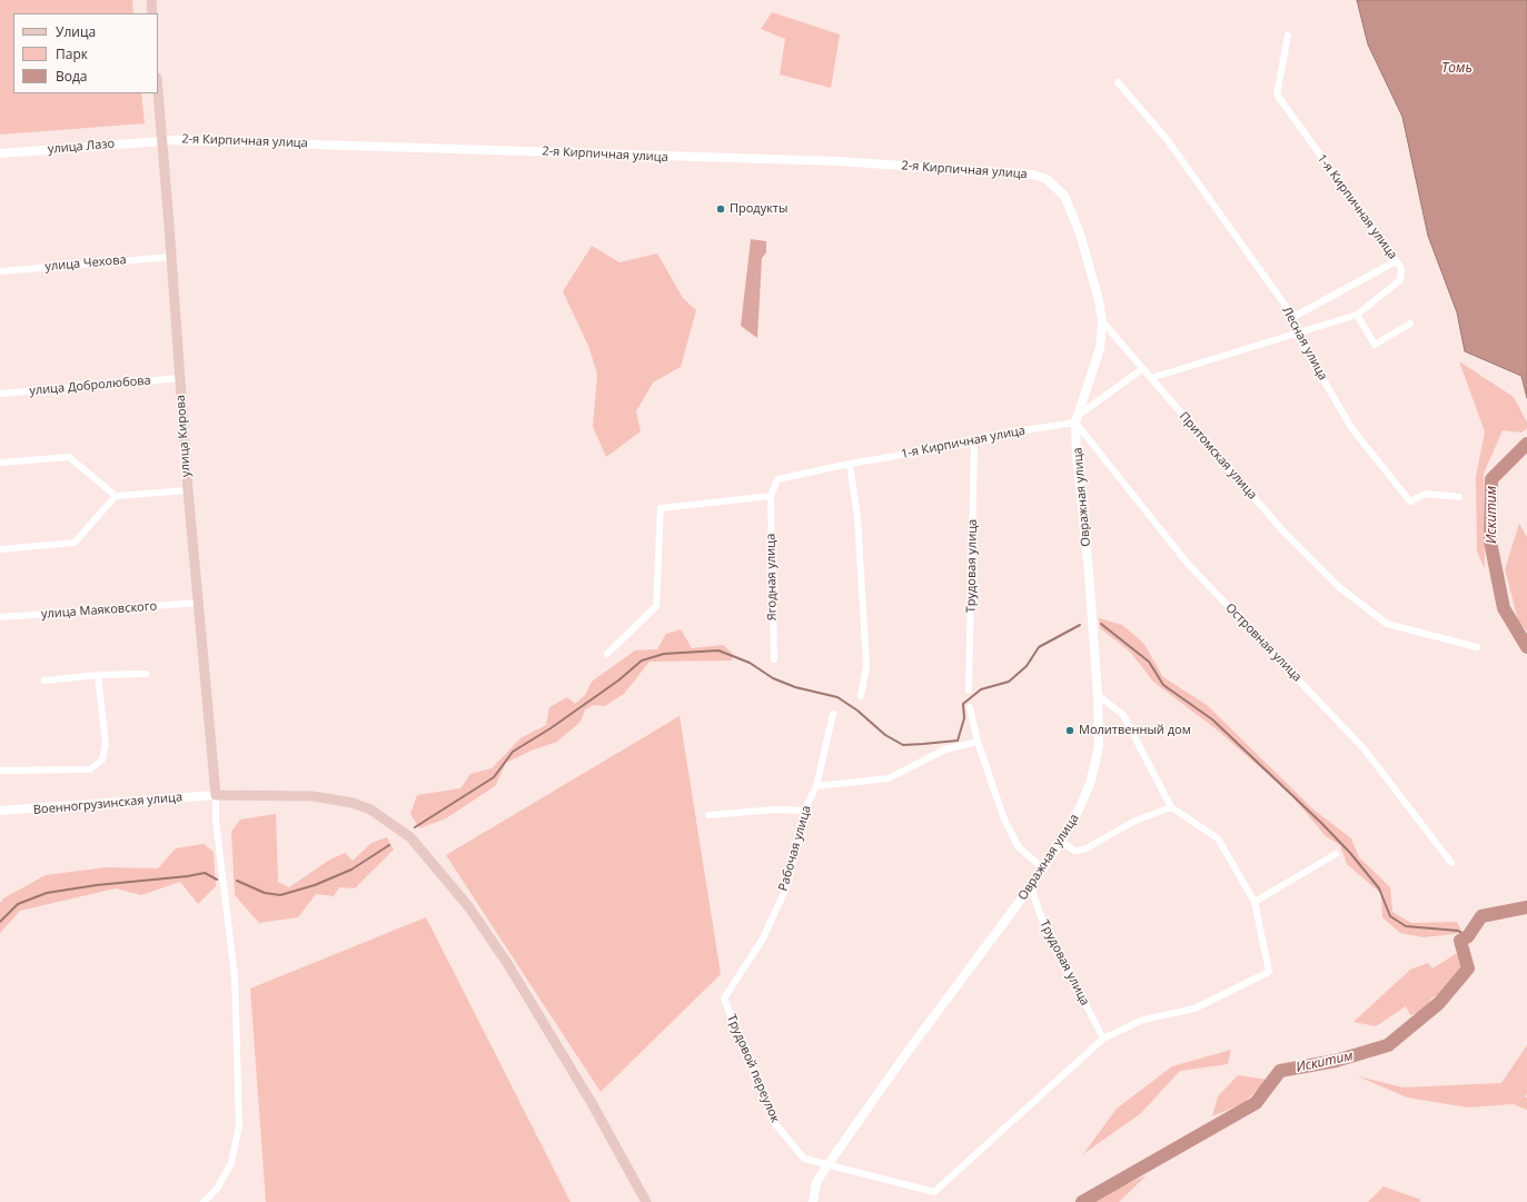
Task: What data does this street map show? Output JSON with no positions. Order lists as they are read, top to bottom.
{
  "streets": {
    "main road": ["улица Кирова"],
    "street": [
      "2-я Кирпичная улица",
      "улица Лазо",
      "1-я Кирпичная улица",
      "улица Чехова",
      "Лесная улица",
      "улица Добролюбова",
      "Притомская улица",
      "Овражная улица",
      "Трудовая улица",
      "Ягодная улица",
      "улица Маяковского",
      "Островная улица",
      "Военногрузинская улица",
      "Рабочая улица",
      "Трудовой переулок"
    ]
  },
  "crossings": [
    ["2-я Кирпичная улица", "улица Лазо"],
    ["2-я Кирпичная улица", "улица Кирова"],
    ["2-я Кирпичная улица", "Притомская улица"],
    ["2-я Кирпичная улица", "Овражная улица"],
    ["улица Лазо", "улица Кирова"],
    ["1-я Кирпичная улица", "Лесная улица"],
    ["1-я Кирпичная улица", "Притомская улица"],
    ["1-я Кирпичная улица", "Овражная улица"],
    ["1-я Кирпичная улица", "Трудовая улица"],
    ["1-я Кирпичная улица", "Ягодная улица"],
    ["1-я Кирпичная улица", "Островная улица"],
    ["улица Чехова", "улица Кирова"],
    ["улица Добролюбова", "улица Кирова"],
    ["улица Кирова", "улица Маяковского"],
    ["улица Кирова", "Военногрузинская улица"],
    ["Притомская улица", "Овражная улица"],
    ["Овражная улица", "Трудовая улица"],
    ["Овражная улица", "Островная улица"],
    ["Овражная улица", "Трудовой переулок"],
    ["Трудовая улица", "Трудовой переулок"],
    ["Рабочая улица", "Трудовой переулок"]
  ],
  "water": ["Томь", "Искитим"],
  "places": ["Продукты", "Молитвенный дом"],
  "legend": ["Улица", "Парк", "Вода"]
}
